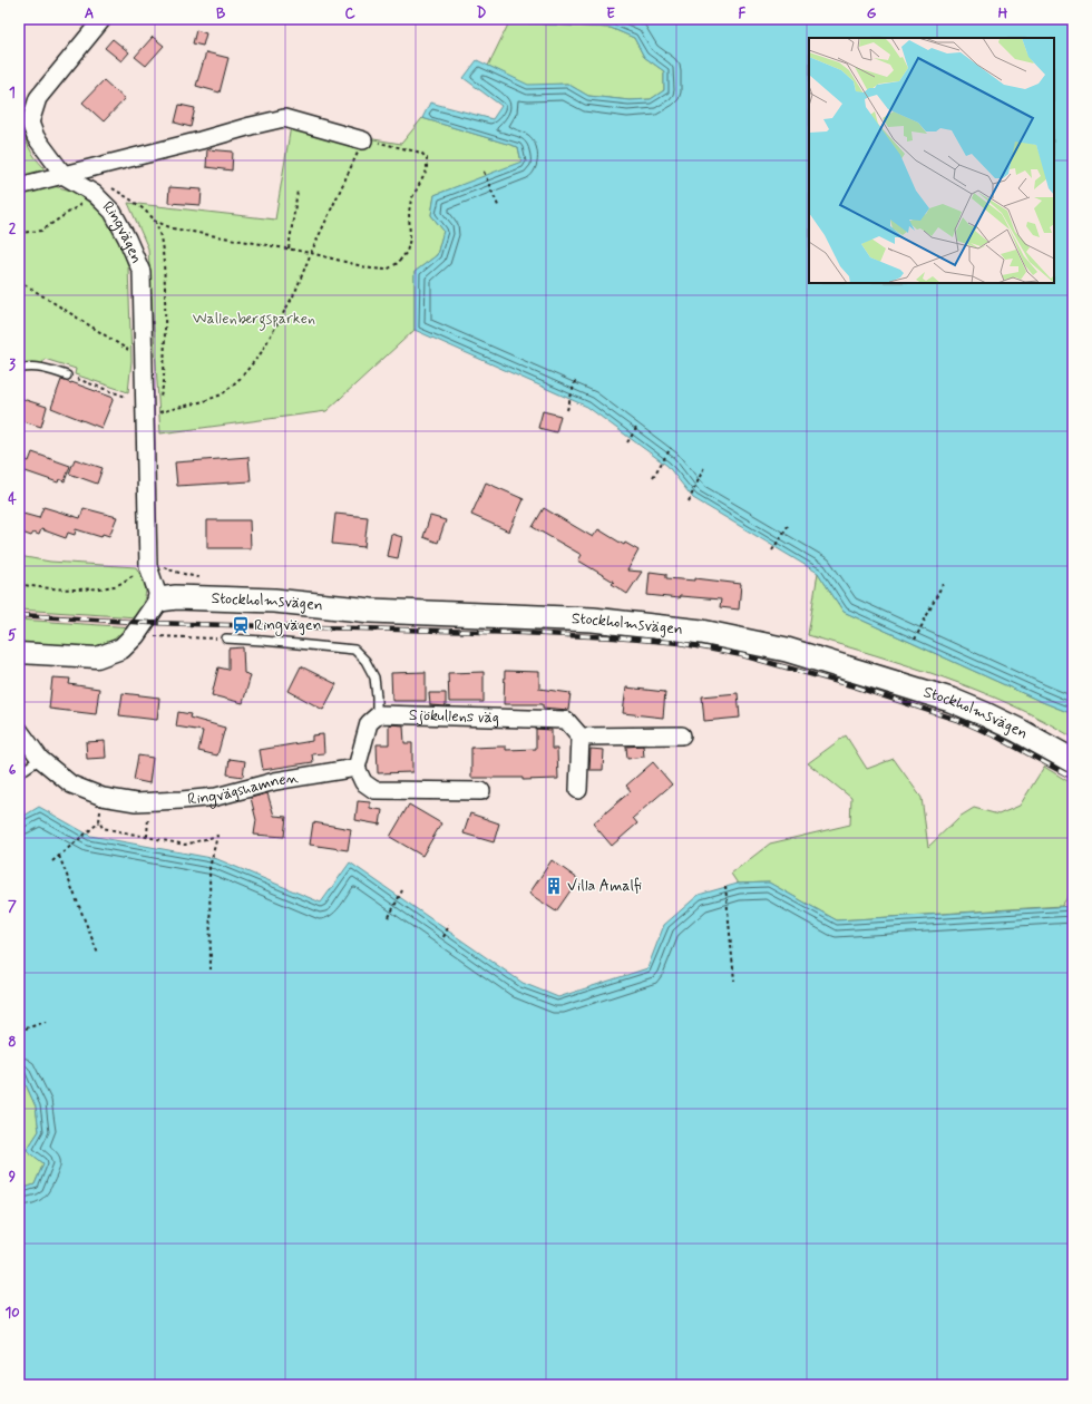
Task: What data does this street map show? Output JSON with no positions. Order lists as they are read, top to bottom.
{
  "streets": {
    "main road": ["Stockholmsvägen"],
    "street": ["Ringvägen", "Sjökullens väg", "Ringvägshamnen"]
  },
  "crossings": [
    ["Ringvägen", "Stockholmsvägen"]
  ],
  "parks": ["Wallenbergsparken"],
  "places": {
    "station": ["Ringvägen"],
    "building": ["Villa Amalfi"]
  },
  "grid": {
    "columns": [
      "A",
      "B",
      "C",
      "D",
      "E",
      "F",
      "G",
      "H"
    ],
    "rows": [
      "1",
      "2",
      "3",
      "4",
      "5",
      "6",
      "7",
      "8",
      "9",
      "10"
    ]
  }
}
